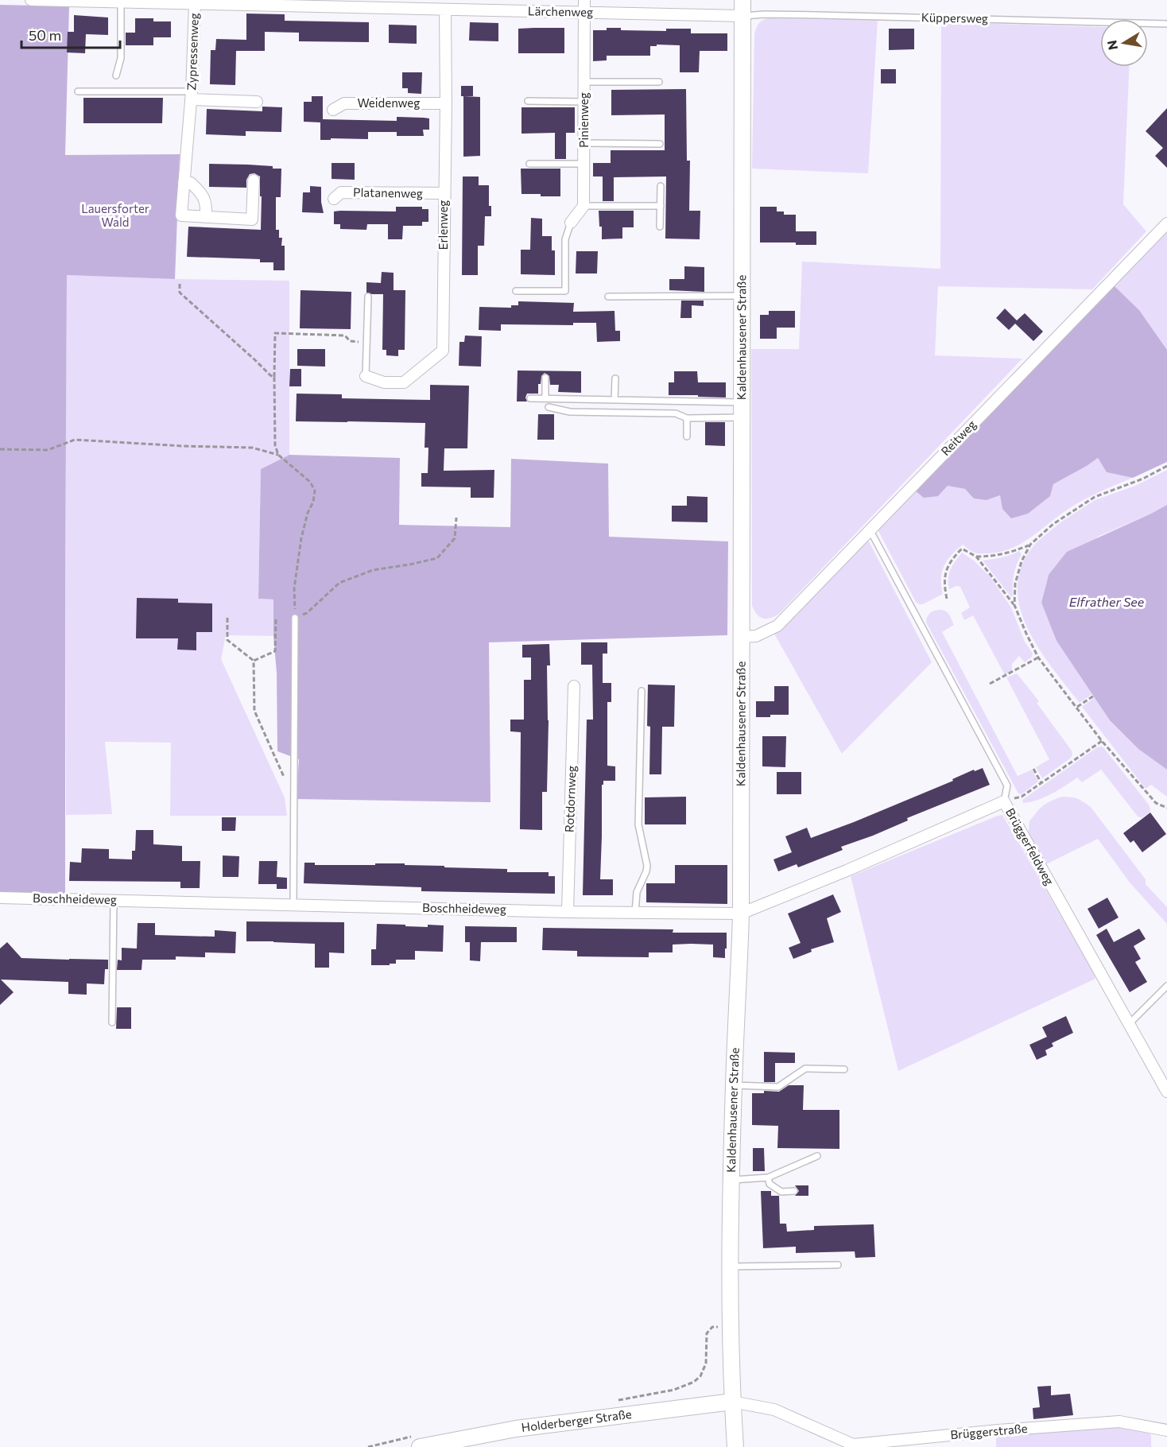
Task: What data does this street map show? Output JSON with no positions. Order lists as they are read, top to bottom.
{
  "streets": {
    "main road": ["Kaldenhausener Straße", "Holderberger Straße"],
    "street": [
      "Lärchenweg",
      "Zypressenweg",
      "Weidenweg",
      "Pinienweg",
      "Platanenweg",
      "Erlenweg",
      "Reitweg",
      "Rotdornweg",
      "Brüggerfeldweg",
      "Boschheideweg",
      "Brüggerstraße"
    ],
    "lane": ["Küppersweg"]
  },
  "crossings": [
    ["Lärchenweg", "Küppersweg"],
    ["Lärchenweg", "Zypressenweg"],
    ["Lärchenweg", "Pinienweg"],
    ["Lärchenweg", "Erlenweg"],
    ["Lärchenweg", "Kaldenhausener Straße"],
    ["Küppersweg", "Kaldenhausener Straße"],
    ["Weidenweg", "Erlenweg"],
    ["Platanenweg", "Erlenweg"],
    ["Kaldenhausener Straße", "Reitweg"],
    ["Kaldenhausener Straße", "Brüggerfeldweg"],
    ["Kaldenhausener Straße", "Boschheideweg"],
    ["Kaldenhausener Straße", "Holderberger Straße"],
    ["Kaldenhausener Straße", "Brüggerstraße"],
    ["Rotdornweg", "Boschheideweg"],
    ["Brüggerfeldweg", "Boschheideweg"],
    ["Holderberger Straße", "Brüggerstraße"]
  ],
  "water": ["Elfrather See"],
  "parks": ["Lauersforter Wald"],
  "scale_bar": "50 m",
  "north": "left"
}
